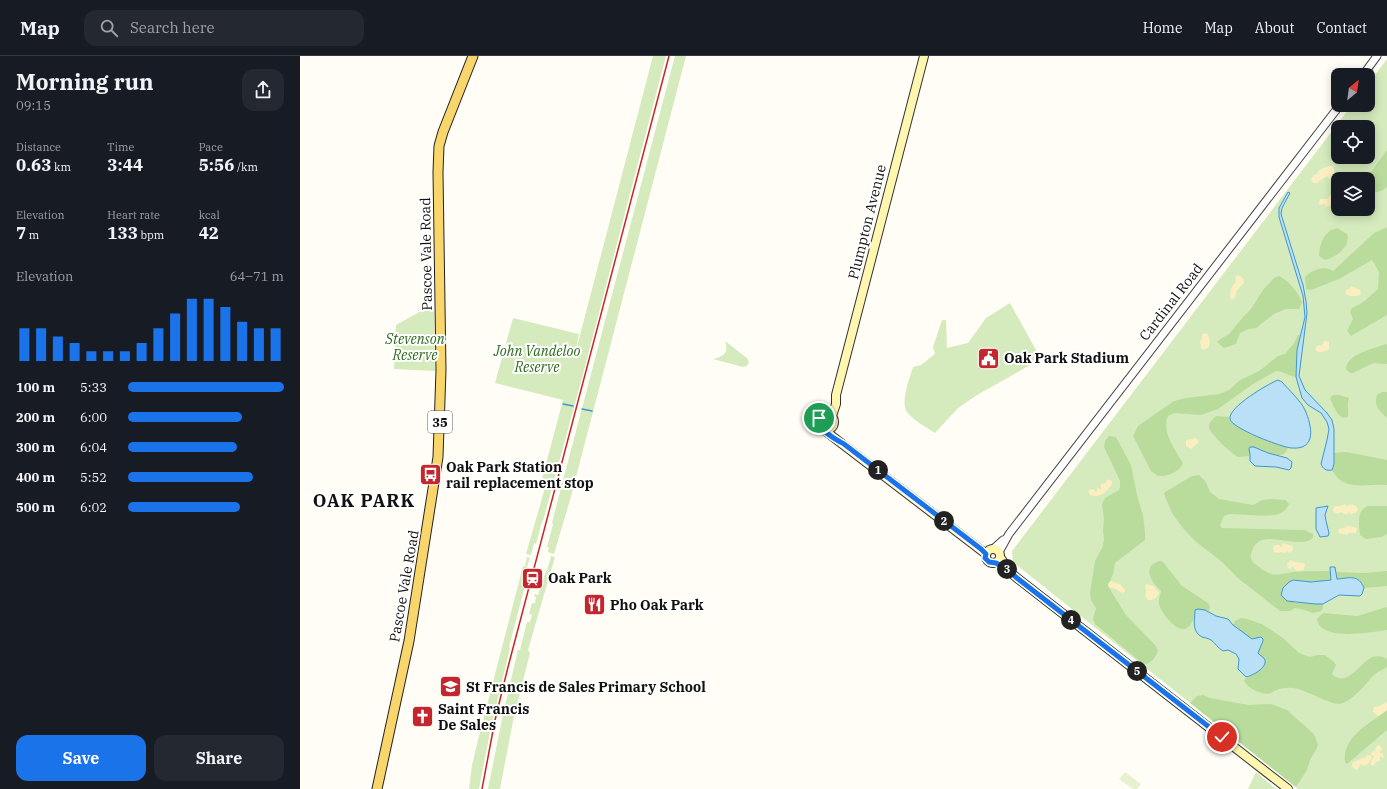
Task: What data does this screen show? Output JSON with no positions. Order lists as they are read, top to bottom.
{
  "streets": {
    "main road": ["Plumpton Avenue", "Pascoe Vale Road", "35"],
    "street": ["Cardinal Road"]
  },
  "districts": ["OAK PARK"],
  "parks": ["Stevenson Reserve", "John Vandeloo Reserve"],
  "places": {
    "public building": ["Oak Park Stadium"],
    "bus stop": ["Oak Park Station rail replacement stop"],
    "station": ["Oak Park"],
    "restaurant": ["Pho Oak Park"],
    "school or university": ["St Francis de Sales Primary School"],
    "church": ["Saint Francis De Sales"]
  },
  "north": "top right",
  "page": {
    "header": "Map",
    "search": "Search here",
    "nav": [
      "Home",
      "Map",
      "About",
      "Contact"
    ],
    "heading": ["Morning run", "09:15"],
    "stats": [
      ["Distance", "0.63 km"],
      ["Time", "3:44"],
      ["Pace", "5:56 /km"],
      ["Elevation", "7 m"],
      ["Heart rate", "133 bpm"],
      ["kcal", "42"]
    ],
    "chart": ["Elevation", "64–71 m"],
    "list": [
      {
        "name": "100 m",
        "note": "5:33"
      },
      {
        "name": "200 m",
        "note": "6:00"
      },
      {
        "name": "300 m",
        "note": "6:04"
      },
      {
        "name": "400 m",
        "note": "5:52"
      },
      {
        "name": "500 m",
        "note": "6:02"
      }
    ],
    "pins": [
      "1",
      "2",
      "3",
      "4",
      "5"
    ],
    "buttons": ["Save", "Share"]
  }
}
